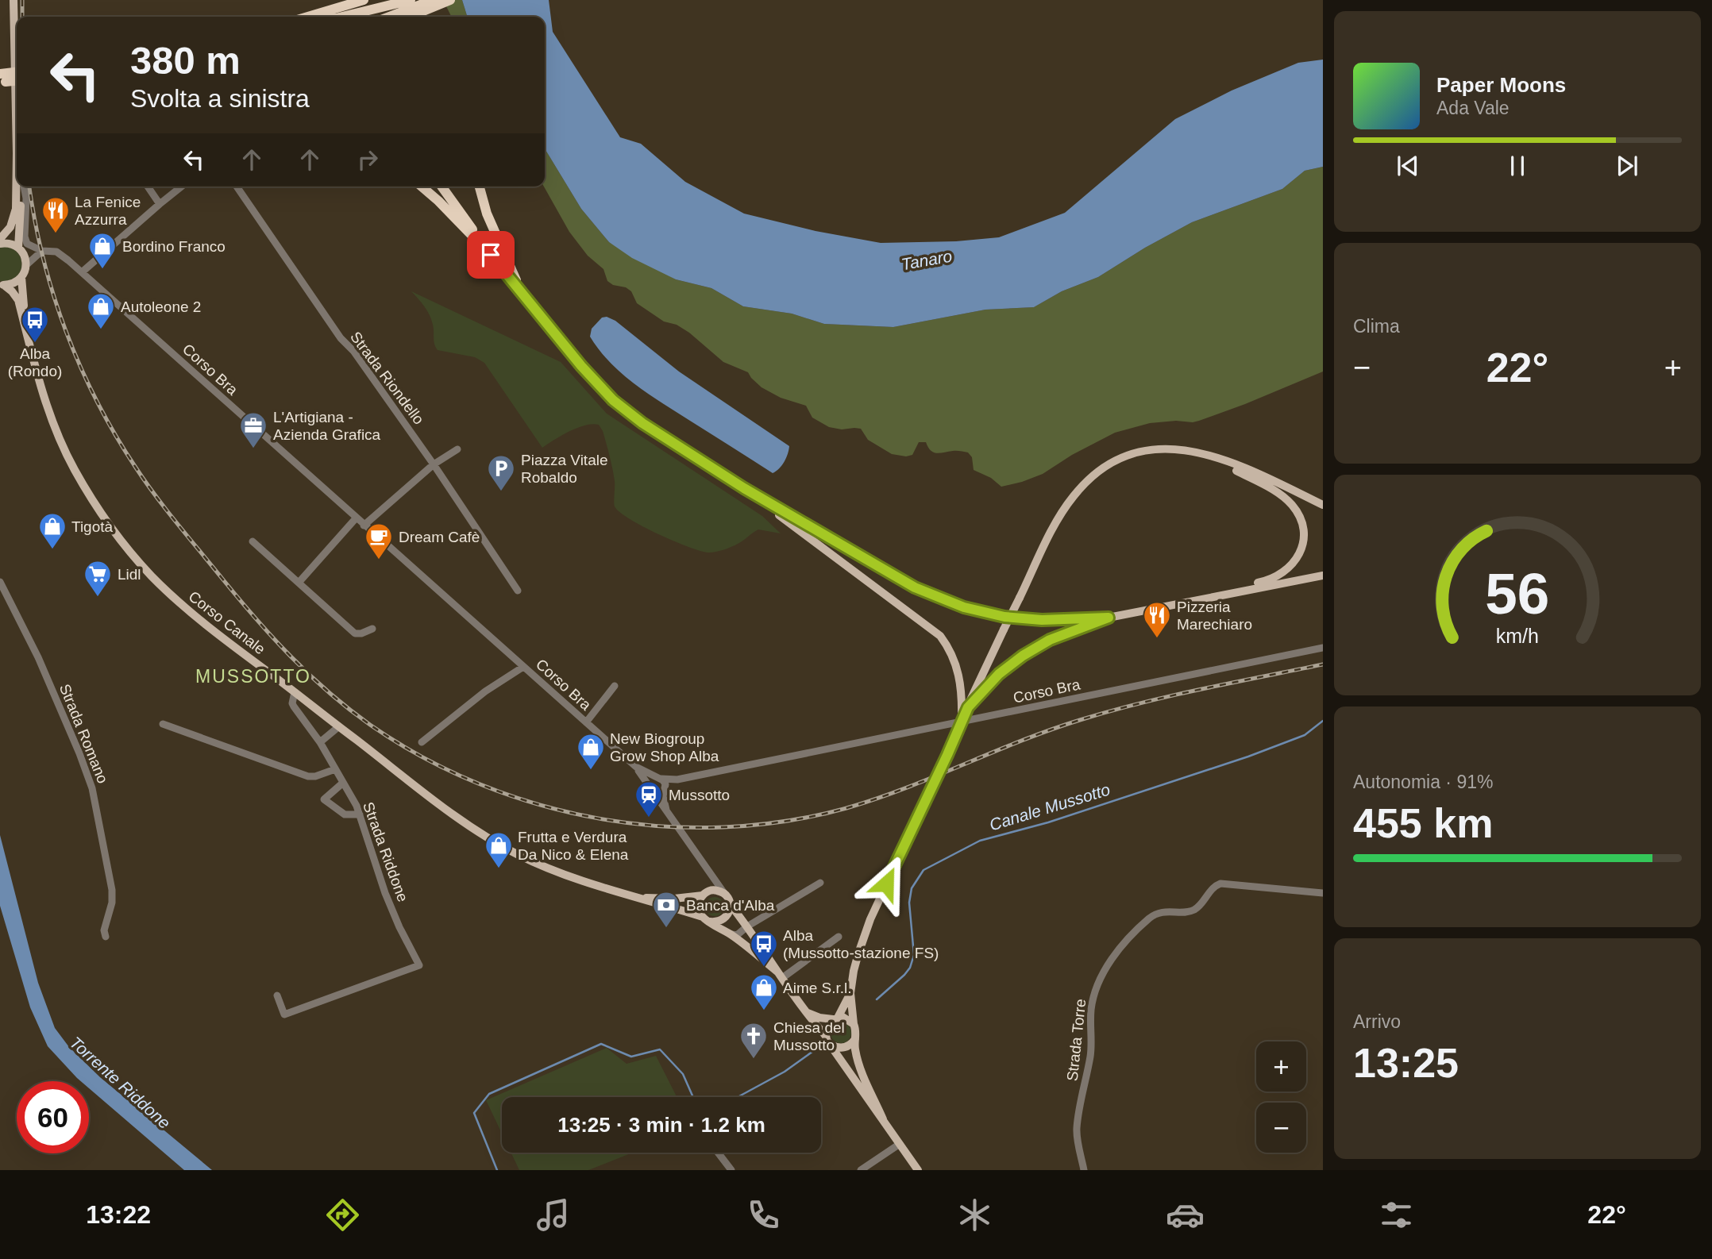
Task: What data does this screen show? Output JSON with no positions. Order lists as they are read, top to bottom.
{
  "streets": {
    "main road": ["Corso Canale"],
    "street": [
      "Corso Bra",
      "Strada Riondello",
      "Strada Romano",
      "Strada Riddone",
      "Strada Torre"
    ]
  },
  "crossings": [
    ["Corso Bra", "Corso Canale"],
    ["Corso Canale", "Strada Riddone"]
  ],
  "districts": ["MUSSOTTO"],
  "water": ["Tanaro", "Canale Mussotto", "Torrente Riddone"],
  "places": {
    "restaurant": ["La Fenice Azzurra", "Pizzeria Marechiaro"],
    "shop": [
      "Bordino Franco",
      "Autoleone 2",
      "Tigotà",
      "New Biogroup Grow Shop Alba",
      "Frutta e Verdura Da Nico & Elena",
      "Aime S.r.l."
    ],
    "bus stop": ["Alba (Rondo)", "Alba (Mussotto-stazione FS)"],
    "office": ["L'Artigiana - Azienda Grafica"],
    "parking": ["Piazza Vitale Robaldo"],
    "cafe": ["Dream Cafè"],
    "supermarket": ["Lidl"],
    "station": ["Mussotto"],
    "bank": ["Banca d'Alba"],
    "church": ["Chiesa del Mussotto"]
  },
  "page": {
    "turn": ["380 m", "Svolta a sinistra"],
    "song": ["Paper Moons", "Ada Vale"],
    "tile": [
      "Clima",
      ["Autonomia · 91%", "455 km"],
      ["Arrivo", "13:25"]
    ],
    "heat": ["−", "22°", "+"],
    "map_buttons": ["+", "−"],
    "limit": "60",
    "trip": "13:25 · 3 min · 1.2 km",
    "tabs": ["13:22", "22°"],
    "gauge": ["56", "km/h"]
  }
}
